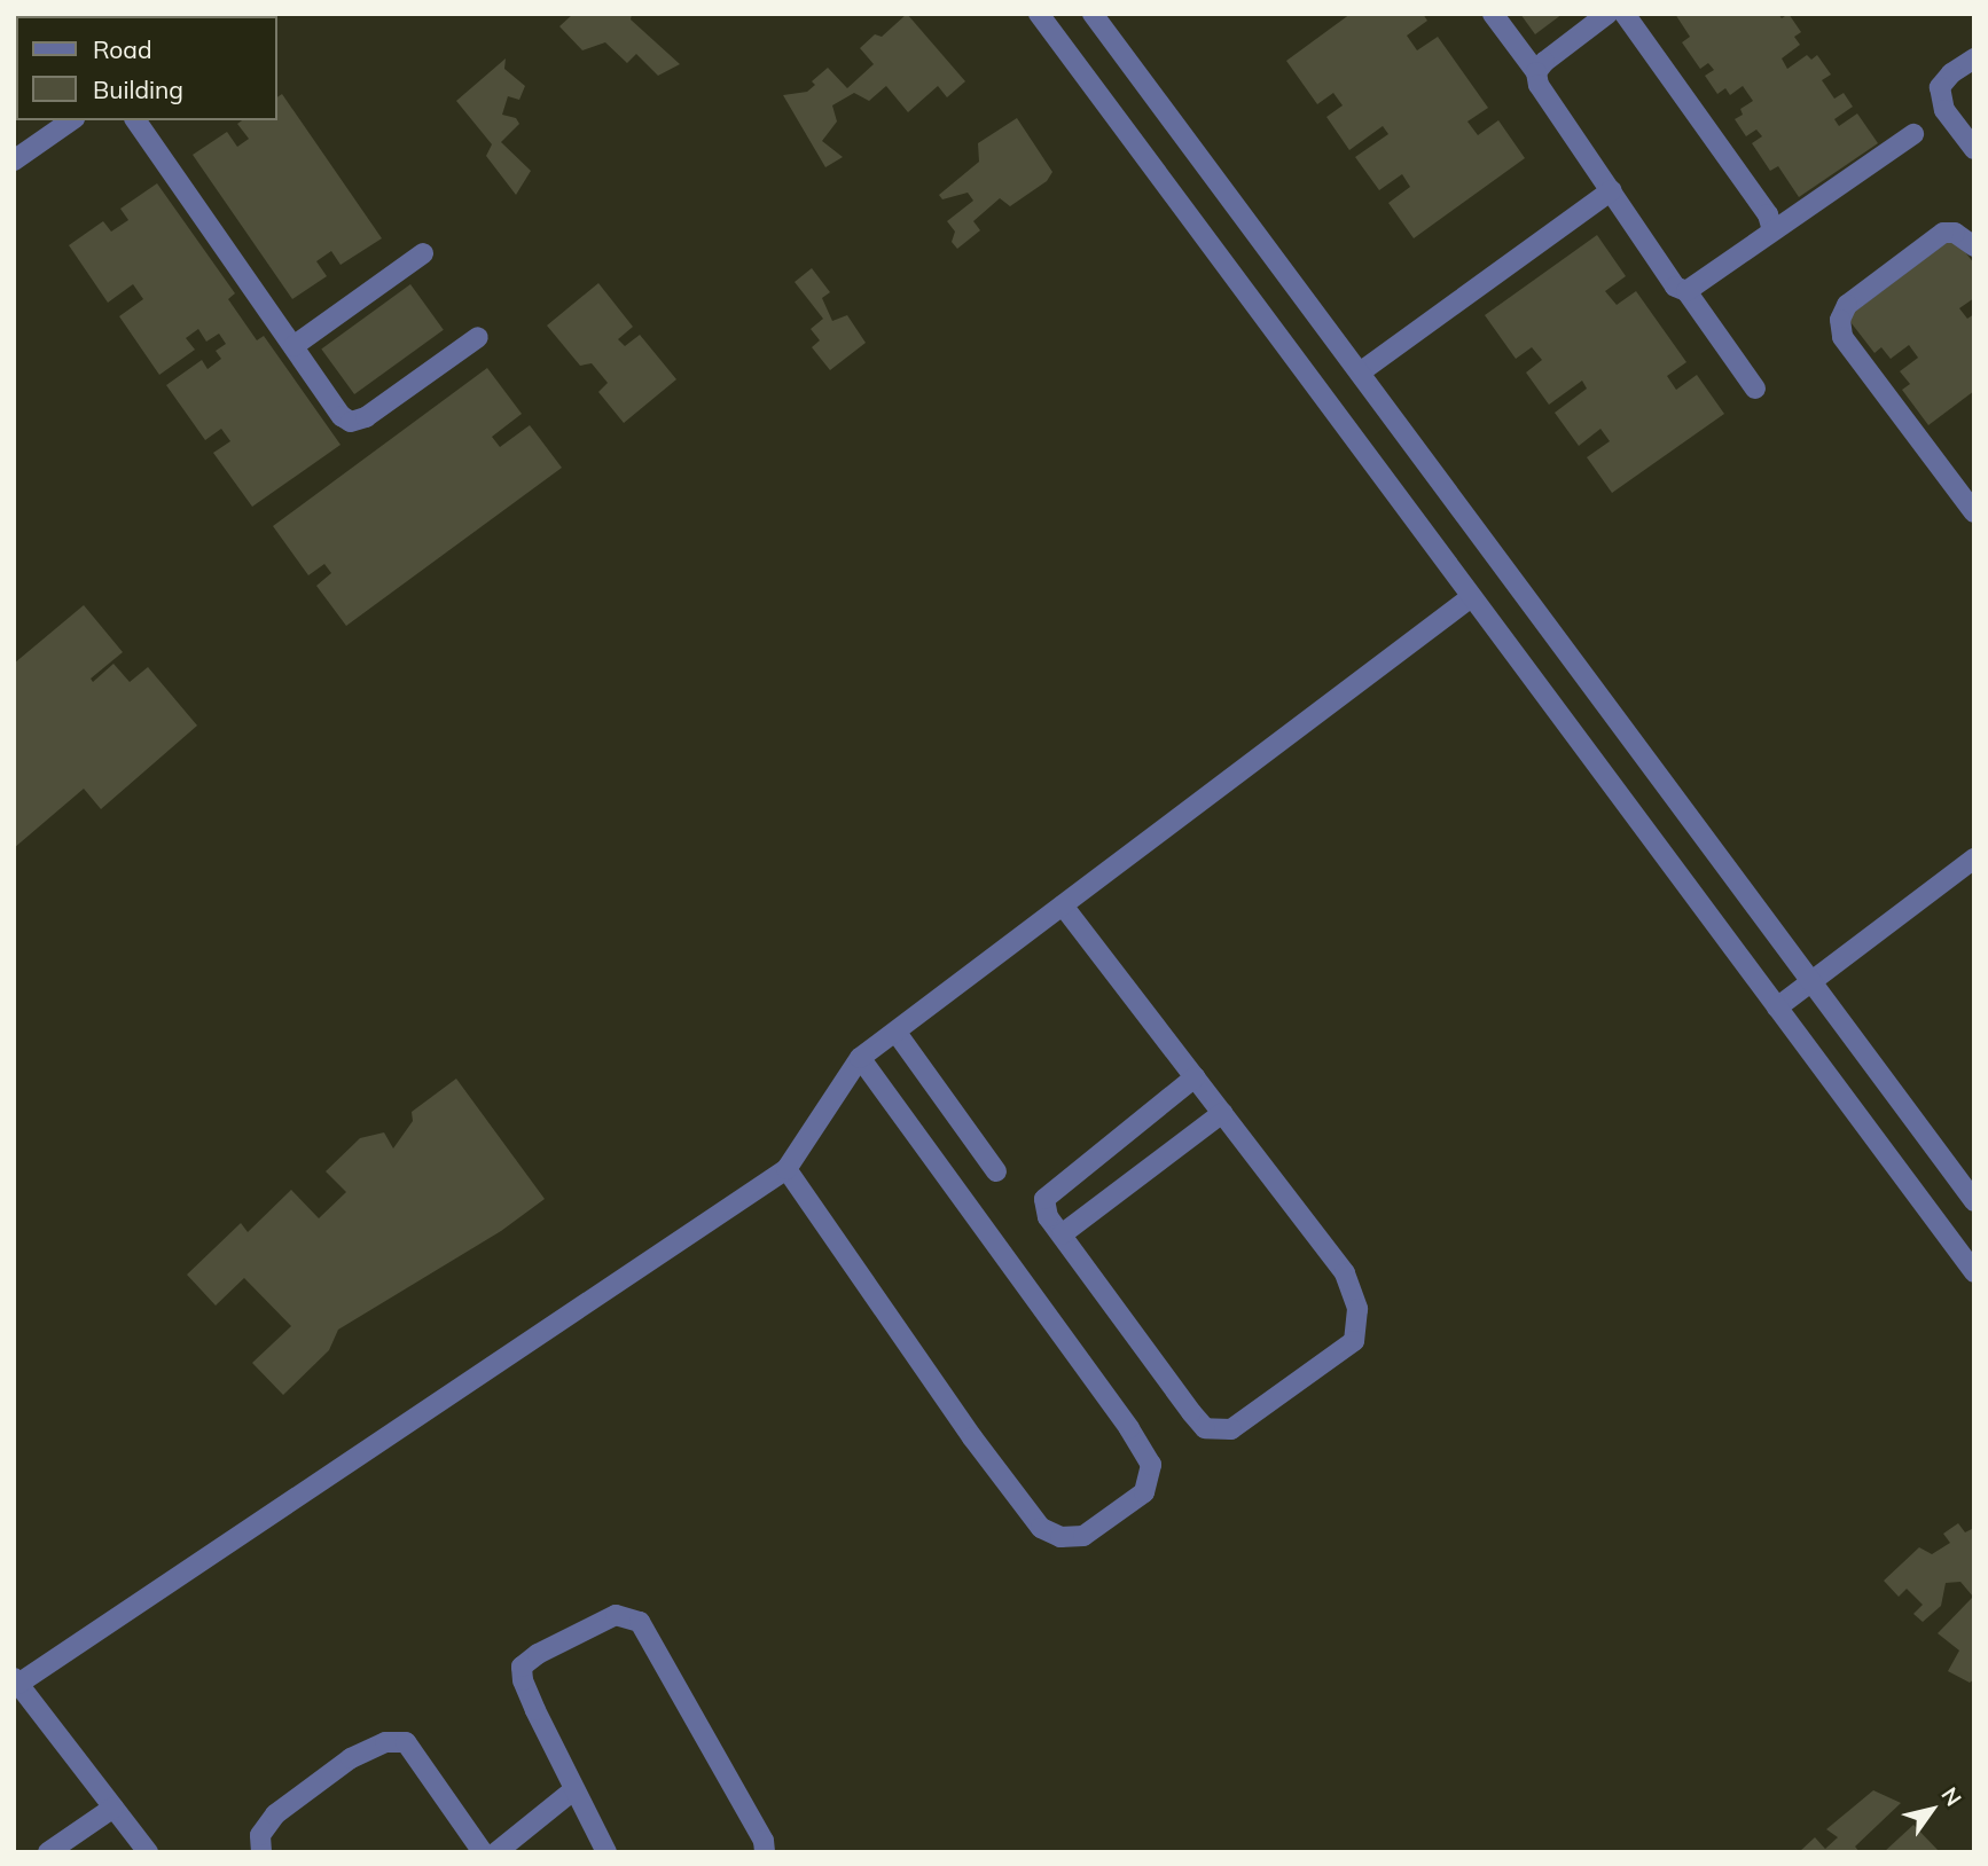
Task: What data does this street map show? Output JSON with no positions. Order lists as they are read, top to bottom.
{
  "legend": ["Road", "Building"],
  "north": "top right"
}
